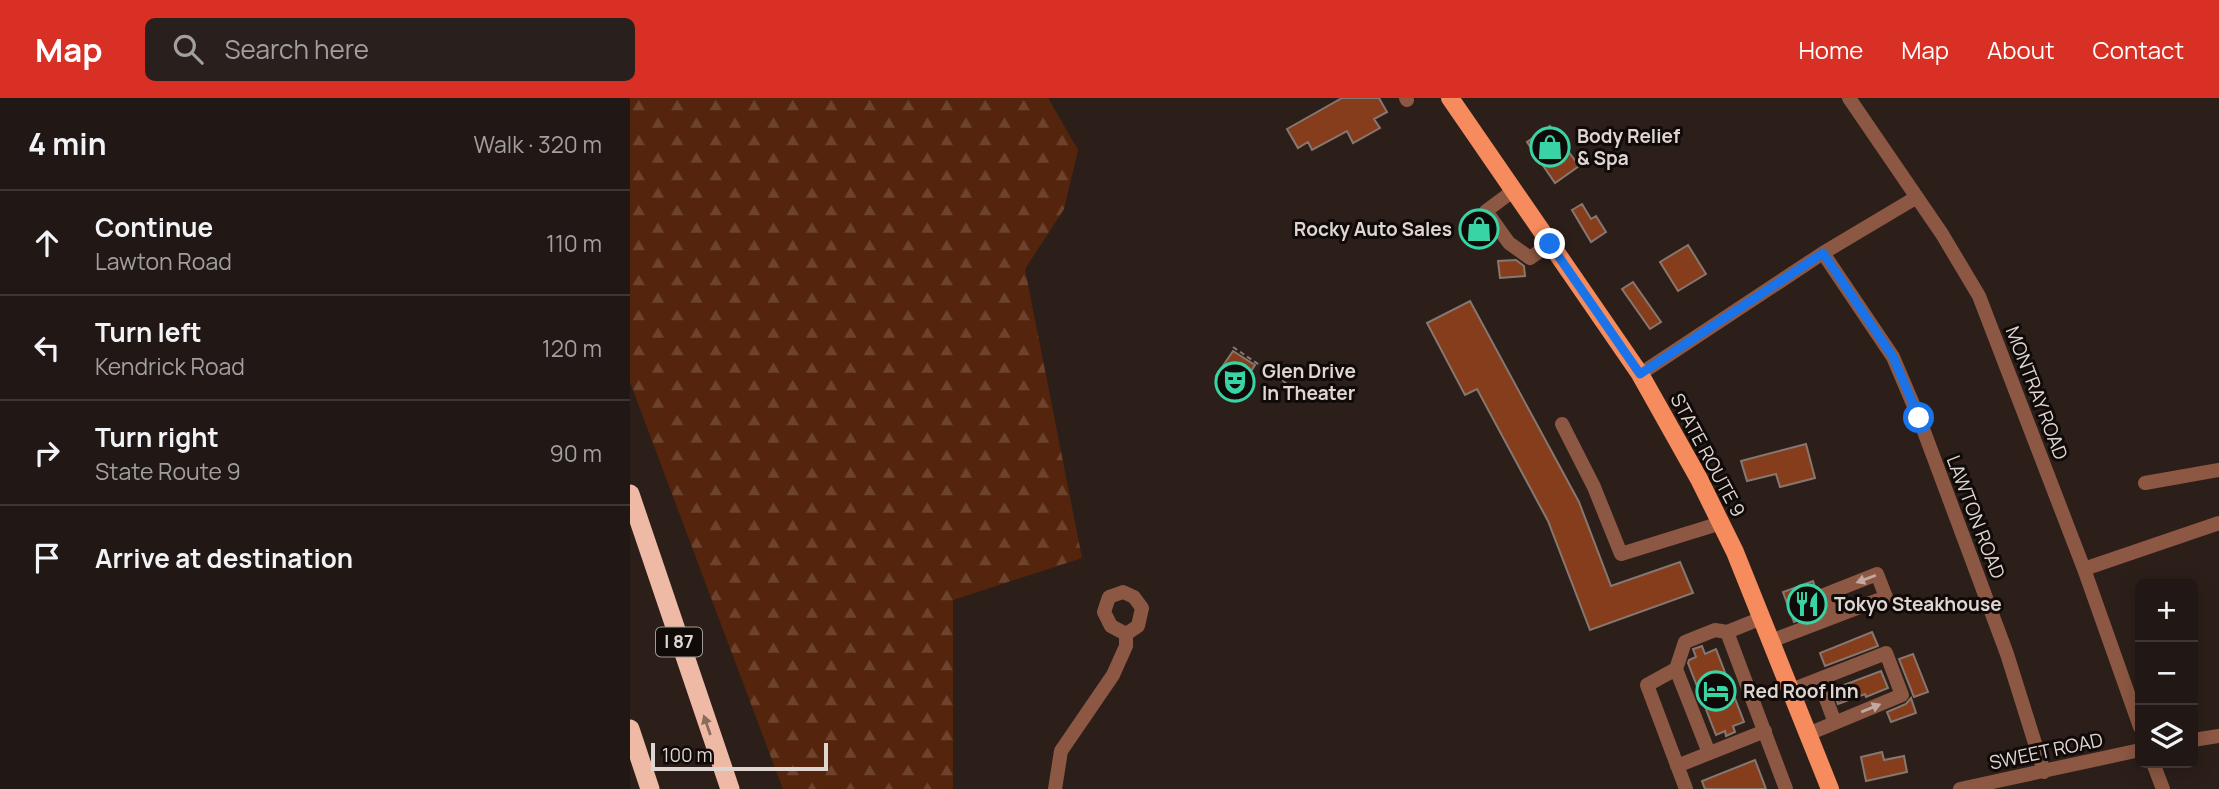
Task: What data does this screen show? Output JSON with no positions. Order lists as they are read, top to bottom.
{
  "streets": {
    "highway": ["I 87"],
    "main road": ["STATE ROUTE 9"],
    "street": ["MONTRAY ROAD", "LAWTON ROAD", "SWEET ROAD"]
  },
  "crossings": [
    ["LAWTON ROAD", "SWEET ROAD"]
  ],
  "places": {
    "shop": ["Body Relief & Spa", "Rocky Auto Sales"],
    "theatre": ["Glen Drive In Theater"],
    "restaurant": ["Tokyo Steakhouse"],
    "hotel": ["Red Roof Inn"]
  },
  "scale_bar": "100 m",
  "page": {
    "header": "Map",
    "search": "Search here",
    "nav": [
      "Home",
      "Map",
      "About",
      "Contact"
    ],
    "heading": ["4 min", "Walk · 320 m"],
    "list": [
      ["Continue", "Lawton Road", "110 m"],
      ["Turn left", "Kendrick Road", "120 m"],
      ["Turn right", "State Route 9", "90 m"],
      "Arrive at destination"
    ],
    "map_buttons": ["+", "−"],
    "scale": "100 m"
  }
}
